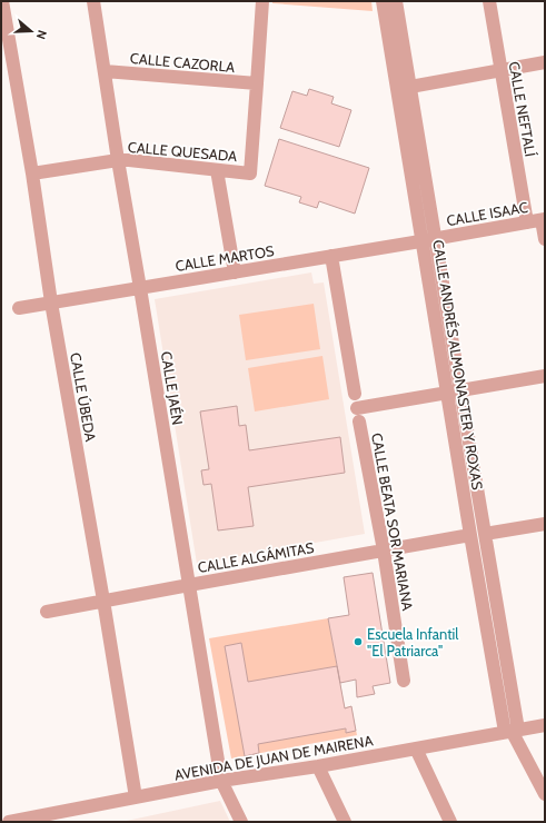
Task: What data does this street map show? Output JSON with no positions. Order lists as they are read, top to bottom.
{
  "streets": {
    "street": [
      "CALLE CAZORLA",
      "CALLE NEFTALÍ",
      "CALLE QUESADA",
      "CALLE ISAAC",
      "CALLE MARTOS",
      "CALLE ANDRÉS ALMONASTER Y ROXAS",
      "CALLE JAÉN",
      "CALLE ÚBEDA",
      "CALLE BEATA SOR MARIANA",
      "CALLE ALGÁMITAS",
      "AVENIDA DE JUAN DE MAIRENA"
    ]
  },
  "crossings": [
    ["CALLE CAZORLA", "CALLE QUESADA"],
    ["CALLE CAZORLA", "CALLE JAÉN"],
    ["CALLE NEFTALÍ", "CALLE ISAAC"],
    ["CALLE QUESADA", "CALLE JAÉN"],
    ["CALLE QUESADA", "CALLE ÚBEDA"],
    ["CALLE ISAAC", "CALLE MARTOS"],
    ["CALLE ISAAC", "CALLE ANDRÉS ALMONASTER Y ROXAS"],
    ["CALLE MARTOS", "CALLE ANDRÉS ALMONASTER Y ROXAS"],
    ["CALLE MARTOS", "CALLE JAÉN"],
    ["CALLE MARTOS", "CALLE ÚBEDA"],
    ["CALLE ANDRÉS ALMONASTER Y ROXAS", "CALLE ALGÁMITAS"],
    ["CALLE ANDRÉS ALMONASTER Y ROXAS", "AVENIDA DE JUAN DE MAIRENA"],
    ["CALLE JAÉN", "CALLE ALGÁMITAS"],
    ["CALLE JAÉN", "AVENIDA DE JUAN DE MAIRENA"],
    ["CALLE ÚBEDA", "CALLE ALGÁMITAS"],
    ["CALLE ÚBEDA", "AVENIDA DE JUAN DE MAIRENA"],
    ["CALLE BEATA SOR MARIANA", "CALLE ALGÁMITAS"]
  ],
  "places": ["Escuela Infantil \"El Patriarca\""],
  "north": "right"
}
